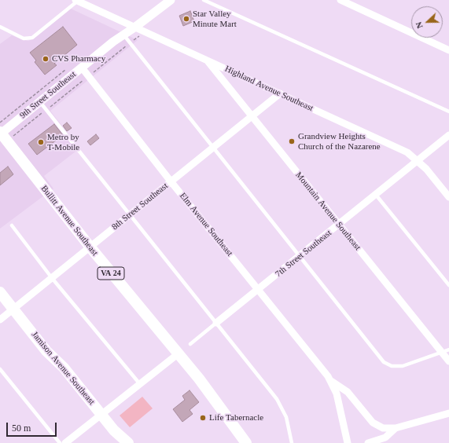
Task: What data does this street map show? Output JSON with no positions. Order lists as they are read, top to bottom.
{
  "streets": {
    "main road": ["Bullitt Avenue Southeast", "VA 24", "Jamison Avenue Southeast"],
    "street": [
      "Highland Avenue Southeast",
      "9th Street Southeast",
      "8th Street Southeast",
      "Mountain Avenue Southeast",
      "Elm Avenue Southeast",
      "7th Street Southeast"
    ]
  },
  "crossings": [
    ["Highland Avenue Southeast", "9th Street Southeast"],
    ["Highland Avenue Southeast", "8th Street Southeast"],
    ["Highland Avenue Southeast", "Mountain Avenue Southeast"],
    ["Highland Avenue Southeast", "7th Street Southeast"],
    ["9th Street Southeast", "Bullitt Avenue Southeast"],
    ["9th Street Southeast", "Elm Avenue Southeast"],
    ["8th Street Southeast", "Mountain Avenue Southeast"],
    ["8th Street Southeast", "Bullitt Avenue Southeast"],
    ["8th Street Southeast", "Elm Avenue Southeast"],
    ["8th Street Southeast", "Jamison Avenue Southeast"],
    ["Mountain Avenue Southeast", "7th Street Southeast"],
    ["Elm Avenue Southeast", "7th Street Southeast"]
  ],
  "places": [
    "Star Valley Minute Mart",
    "CVS Pharmacy",
    "Grandview Heights Church of the Nazarene",
    "Metro by T-Mobile",
    "Life Tabernacle"
  ],
  "scale_bar": "50 m",
  "north": "left"
}
